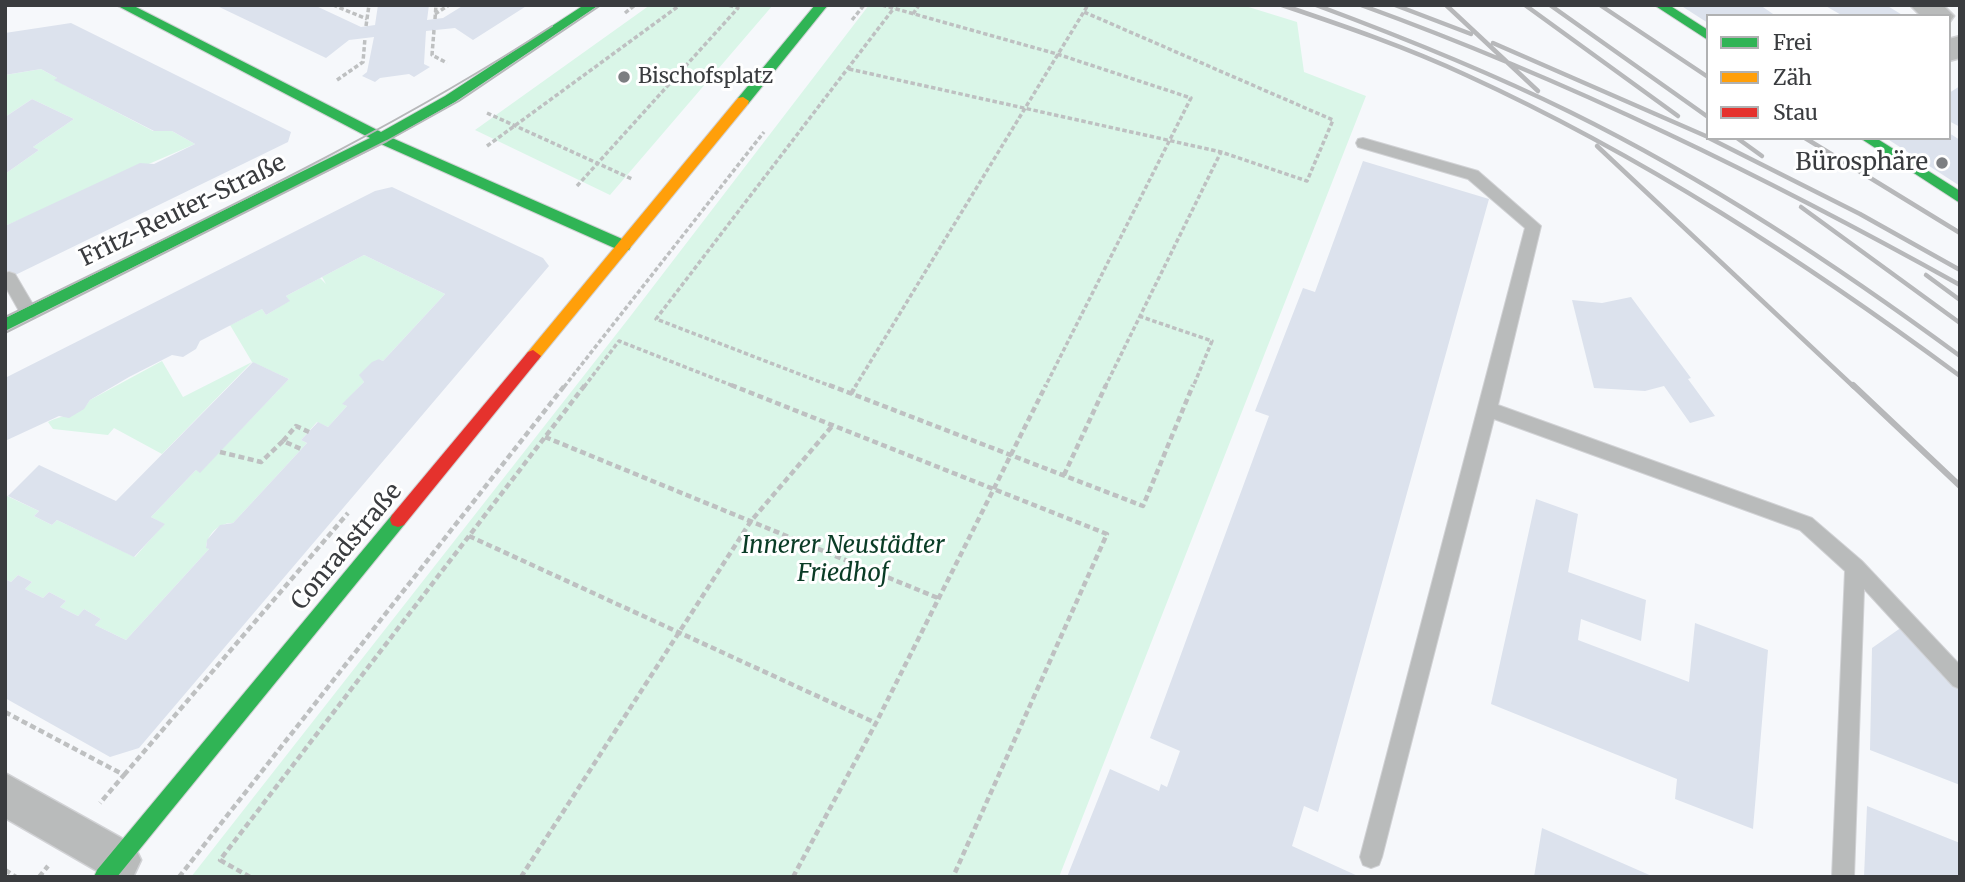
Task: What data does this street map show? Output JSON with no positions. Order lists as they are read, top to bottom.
{
  "streets": {
    "street": ["Fritz-Reuter-Straße", "Conradstraße"]
  },
  "parks": ["Innerer Neustädter Friedhof"],
  "places": ["Bischofsplatz", "Bürosphäre"],
  "legend": ["Frei", "Zäh", "Stau"]
}
